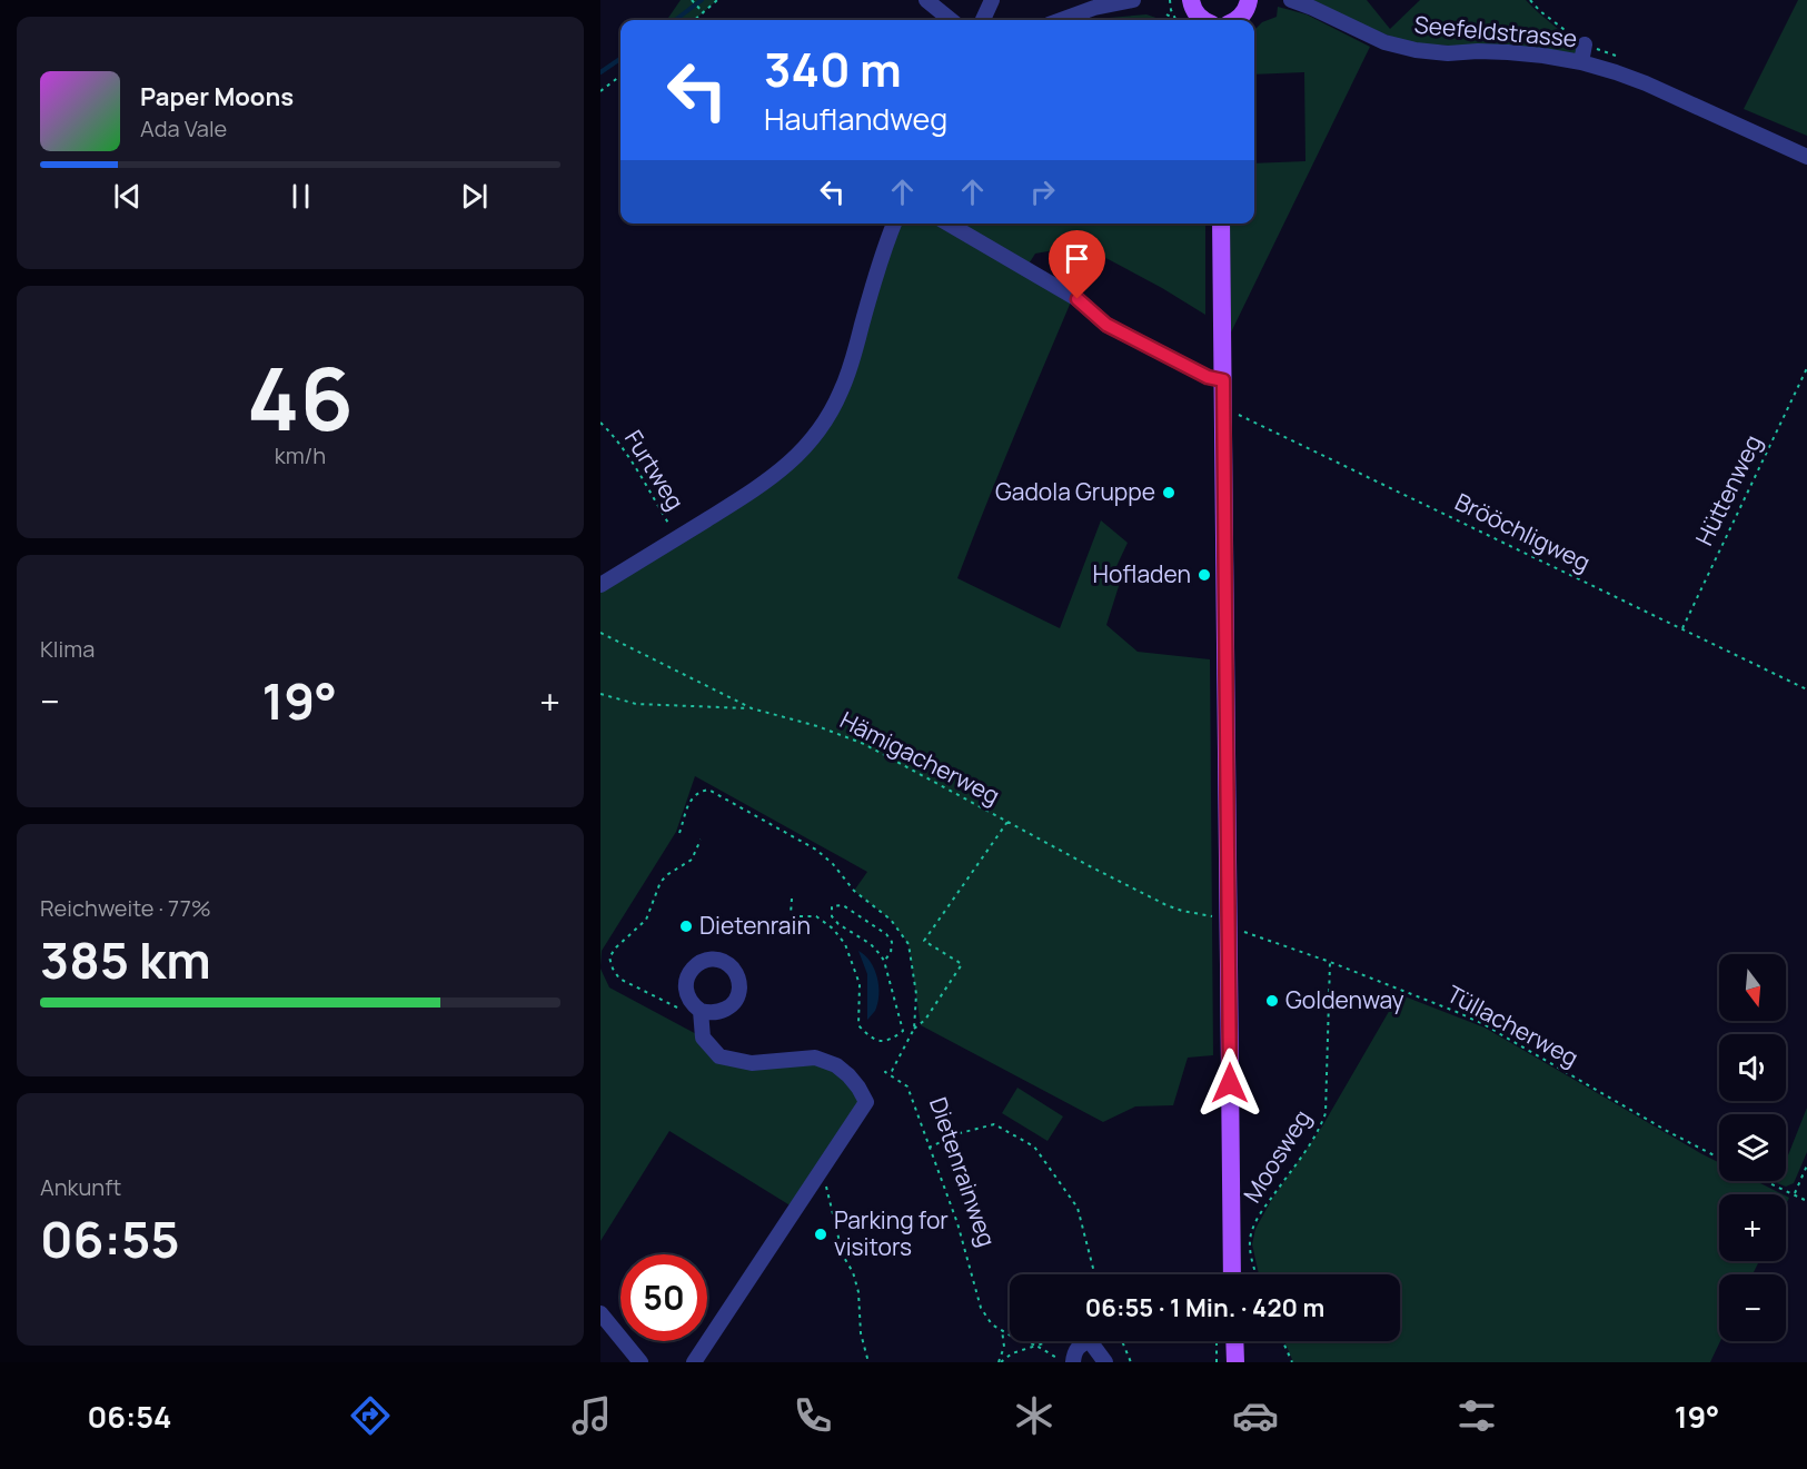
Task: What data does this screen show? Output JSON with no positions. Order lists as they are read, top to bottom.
{
  "streets": {
    "street": ["Seefeldstrasse"],
    "path": [
      "Furtweg",
      "Hüttenweg",
      "Brööchligweg",
      "Hämigacherweg",
      "Tüllacherweg",
      "Moosweg",
      "Dietenrainweg"
    ]
  },
  "crossings": [
    ["Hüttenweg", "Brööchligweg"],
    ["Hämigacherweg", "Tüllacherweg"],
    ["Tüllacherweg", "Moosweg"]
  ],
  "places": [
    "Gadola Gruppe",
    "Hofladen",
    "Dietenrain",
    "Goldenway",
    "Parking for visitors"
  ],
  "north": "bottom",
  "page": {
    "turn": ["340 m", "Hauflandweg"],
    "song": ["Paper Moons", "Ada Vale"],
    "tile": [
      ["46", "km/h"],
      "Klima",
      ["Reichweite · 77%", "385 km"],
      ["Ankunft", "06:55"]
    ],
    "heat": ["−", "19°", "+"],
    "map_buttons": ["+", "−"],
    "limit": "50",
    "trip": "06:55 · 1 Min. · 420 m",
    "tabs": ["06:54", "19°"]
  }
}
